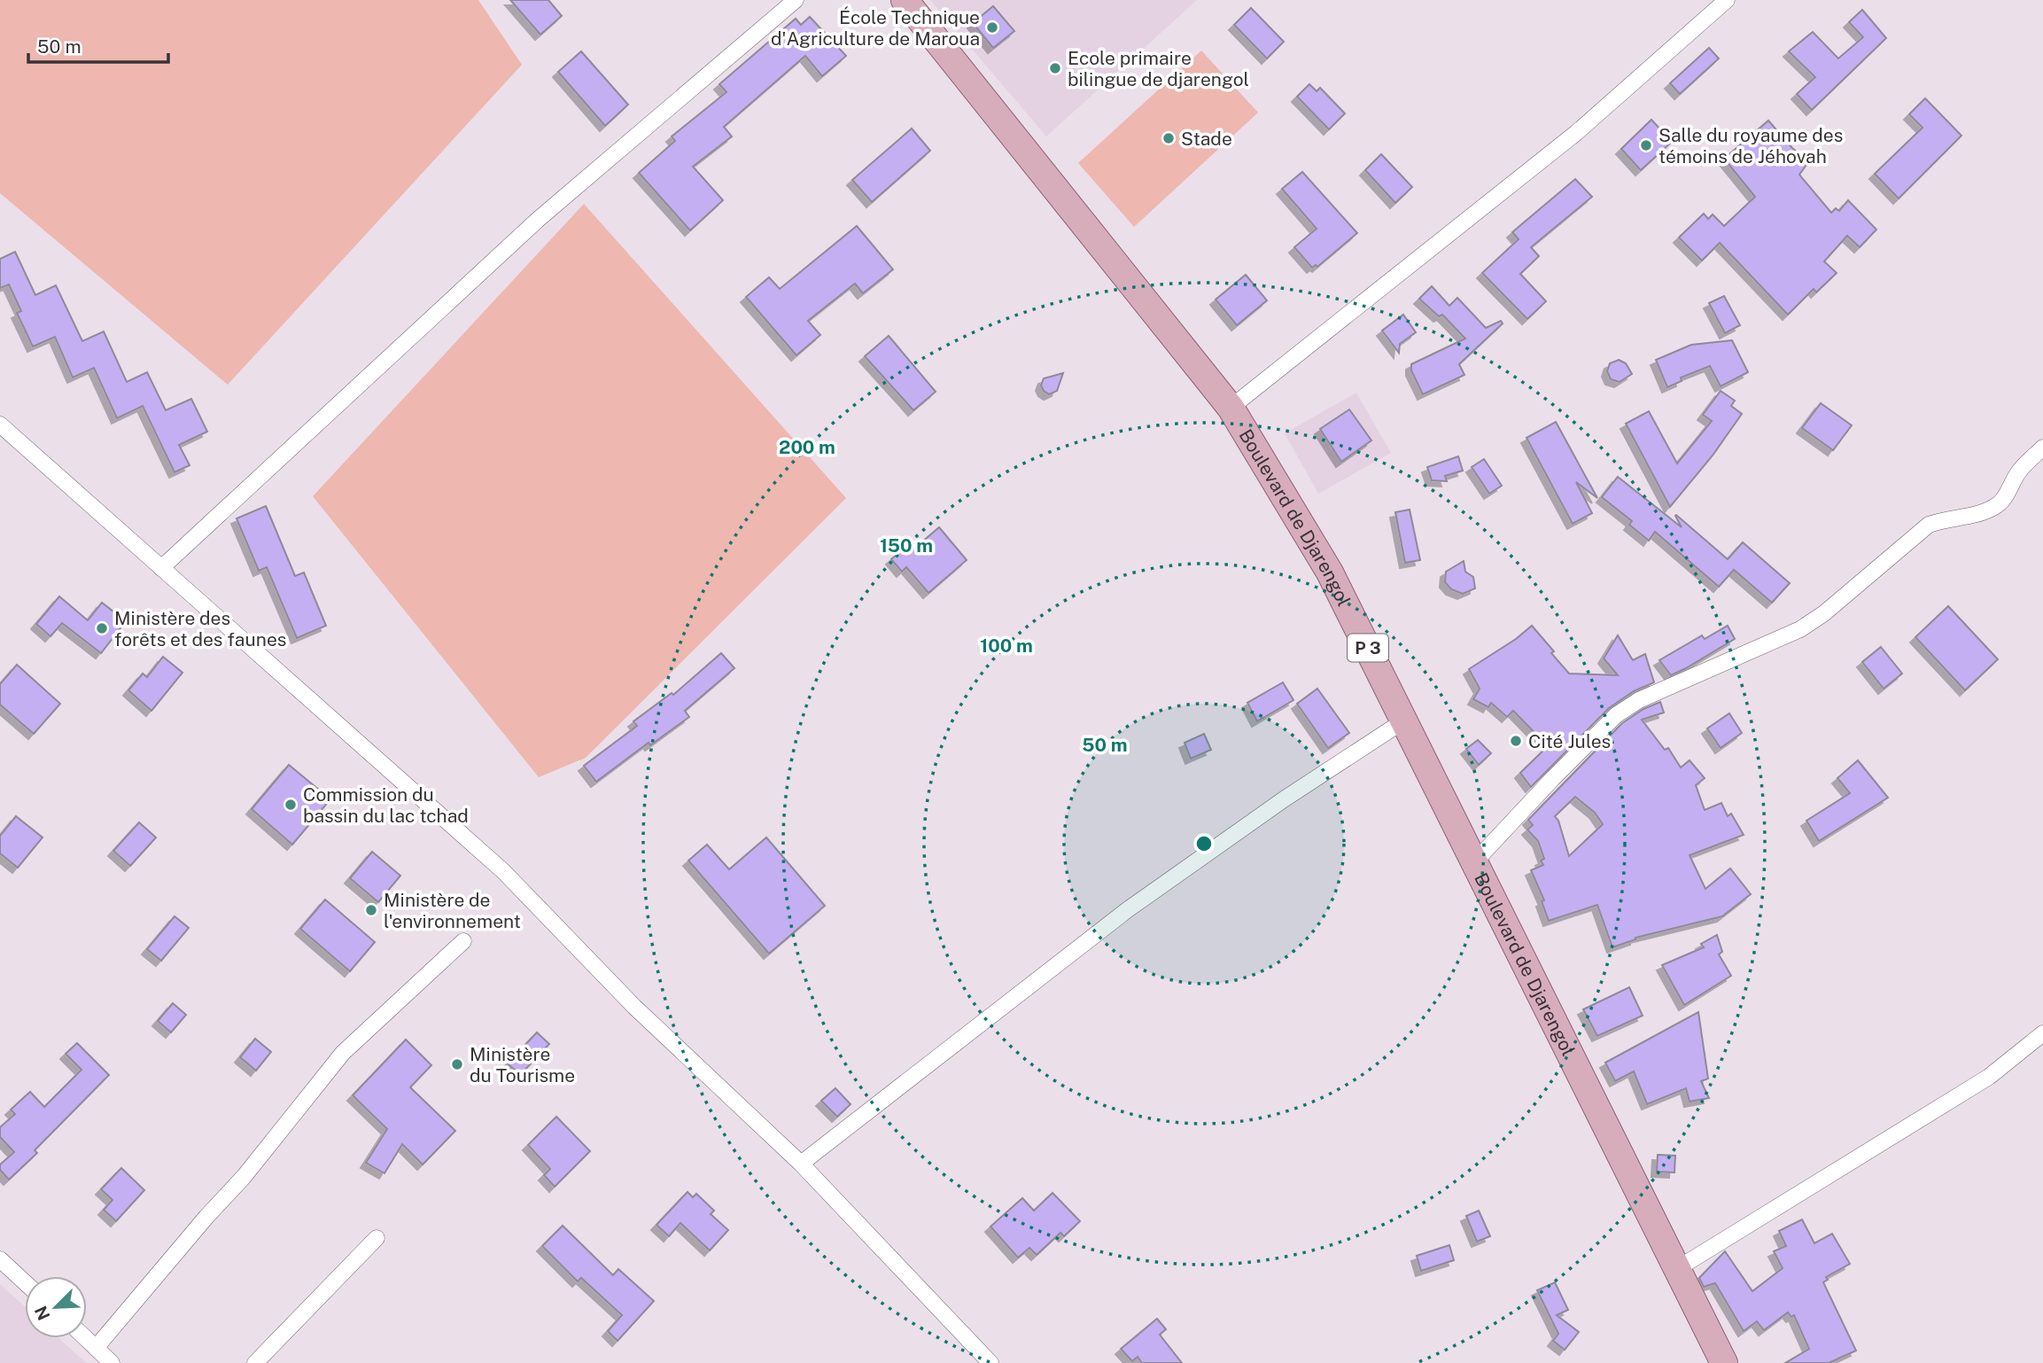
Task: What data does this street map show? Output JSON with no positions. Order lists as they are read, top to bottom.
{
  "streets": {
    "main road": ["Boulevard de Djarengol", "P 3"]
  },
  "places": [
    "École Technique d'Agriculture de Maroua",
    "Ecole primaire bilingue de djarengol",
    "Stade",
    "Salle du royaume des témoins de Jéhovah",
    "Ministère des forêts et des faunes",
    "Cité Jules",
    "Commission du bassin du lac tchad",
    "Ministère de l'environnement",
    "Ministère du Tourisme"
  ],
  "scale_bar": "50 m",
  "north": "bottom left",
  "rings": [
    "200 m",
    "150 m",
    "100 m",
    "50 m"
  ]
}
